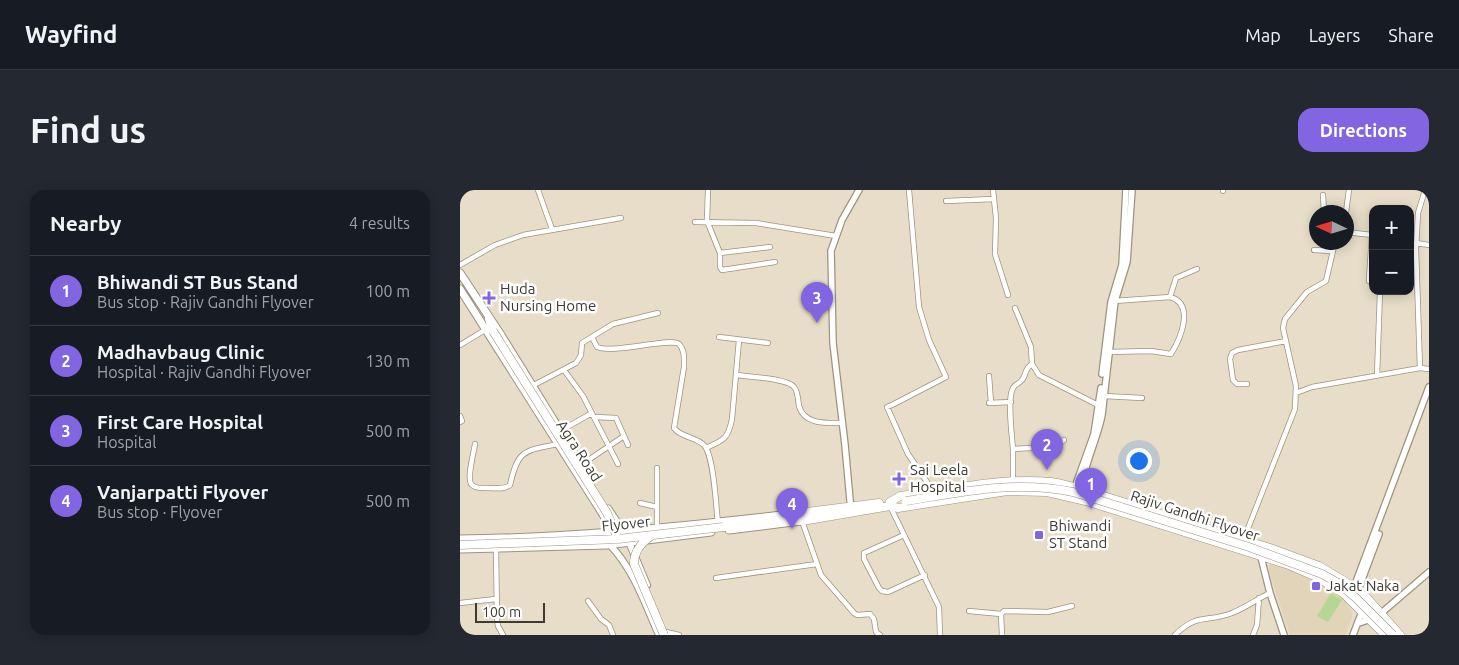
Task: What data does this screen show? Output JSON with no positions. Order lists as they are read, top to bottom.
{
  "streets": {
    "highway": ["Rajiv Gandhi Flyover", "Flyover"],
    "main road": ["Agra Road"]
  },
  "crossings": [
    ["Rajiv Gandhi Flyover", "Flyover"]
  ],
  "places": {
    "health": ["Huda Nursing Home", "Sai Leela Hospital"],
    "transit": ["Bhiwandi ST Stand", "Jakat Naka"]
  },
  "scale_bar": "100 m",
  "north": "left",
  "page": {
    "header": "Wayfind",
    "nav": ["Map", "Layers", "Share"],
    "buttons": "Directions",
    "title": "Find us",
    "heading": ["Nearby", "4 results"],
    "map_buttons": ["+", "−"],
    "list": [
      {
        "mark": "1",
        "name": "Bhiwandi ST Bus Stand",
        "note": "Bus stop · Rajiv Gandhi Flyover",
        "value": "100 m"
      },
      {
        "mark": "2",
        "name": "Madhavbaug Clinic",
        "note": "Hospital · Rajiv Gandhi Flyover",
        "value": "130 m"
      },
      {
        "mark": "3",
        "name": "First Care Hospital",
        "note": "Hospital",
        "value": "500 m"
      },
      {
        "mark": "4",
        "name": "Vanjarpatti Flyover",
        "note": "Bus stop · Flyover",
        "value": "500 m"
      }
    ],
    "pins": [
      "3",
      "2",
      "1",
      "4"
    ],
    "scale": "100 m"
  }
}
